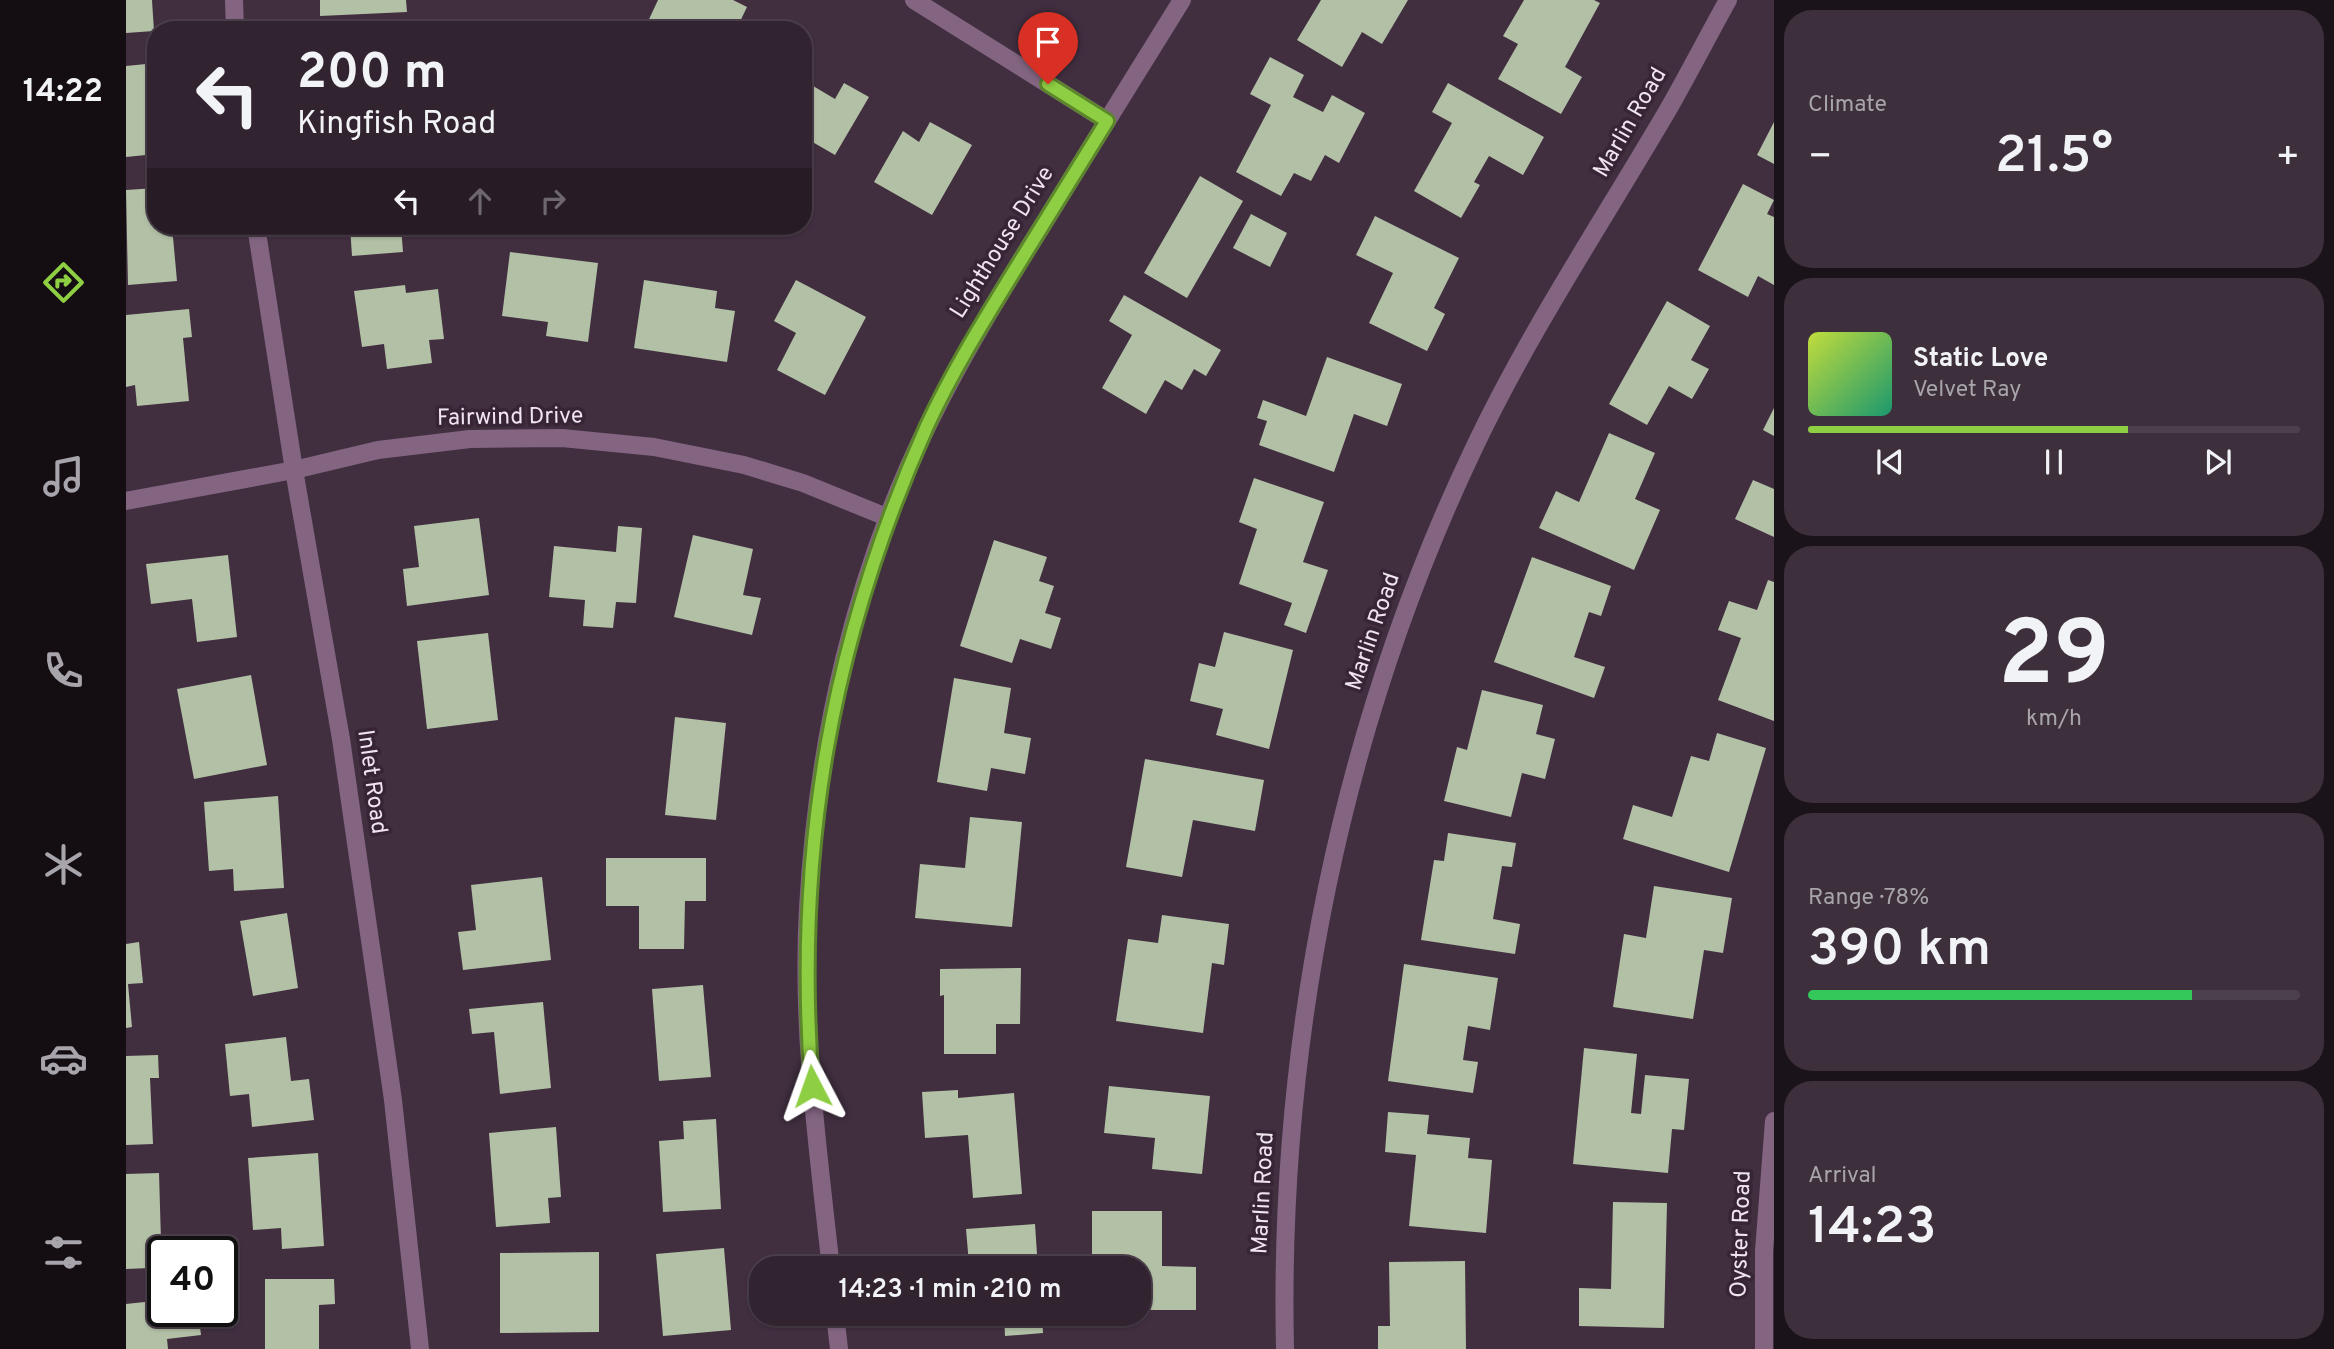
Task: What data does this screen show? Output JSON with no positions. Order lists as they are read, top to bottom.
{
  "streets": {
    "street": [
      "Marlin Road",
      "Lighthouse Drive",
      "Fairwind Drive",
      "Inlet Road",
      "Oyster Road"
    ]
  },
  "crossings": [
    ["Lighthouse Drive", "Fairwind Drive"],
    ["Fairwind Drive", "Inlet Road"]
  ],
  "page": {
    "tabs": "14:22",
    "tile": [
      "Climate",
      ["29", "km/h"],
      ["Range · 78%", "390 km"],
      ["Arrival", "14:23"]
    ],
    "turn": ["200 m", "Kingfish Road"],
    "heat": ["−", "21.5°", "+"],
    "song": ["Static Love", "Velvet Ray"],
    "limit": "40",
    "trip": "14:23 · 1 min · 210 m"
  }
}
